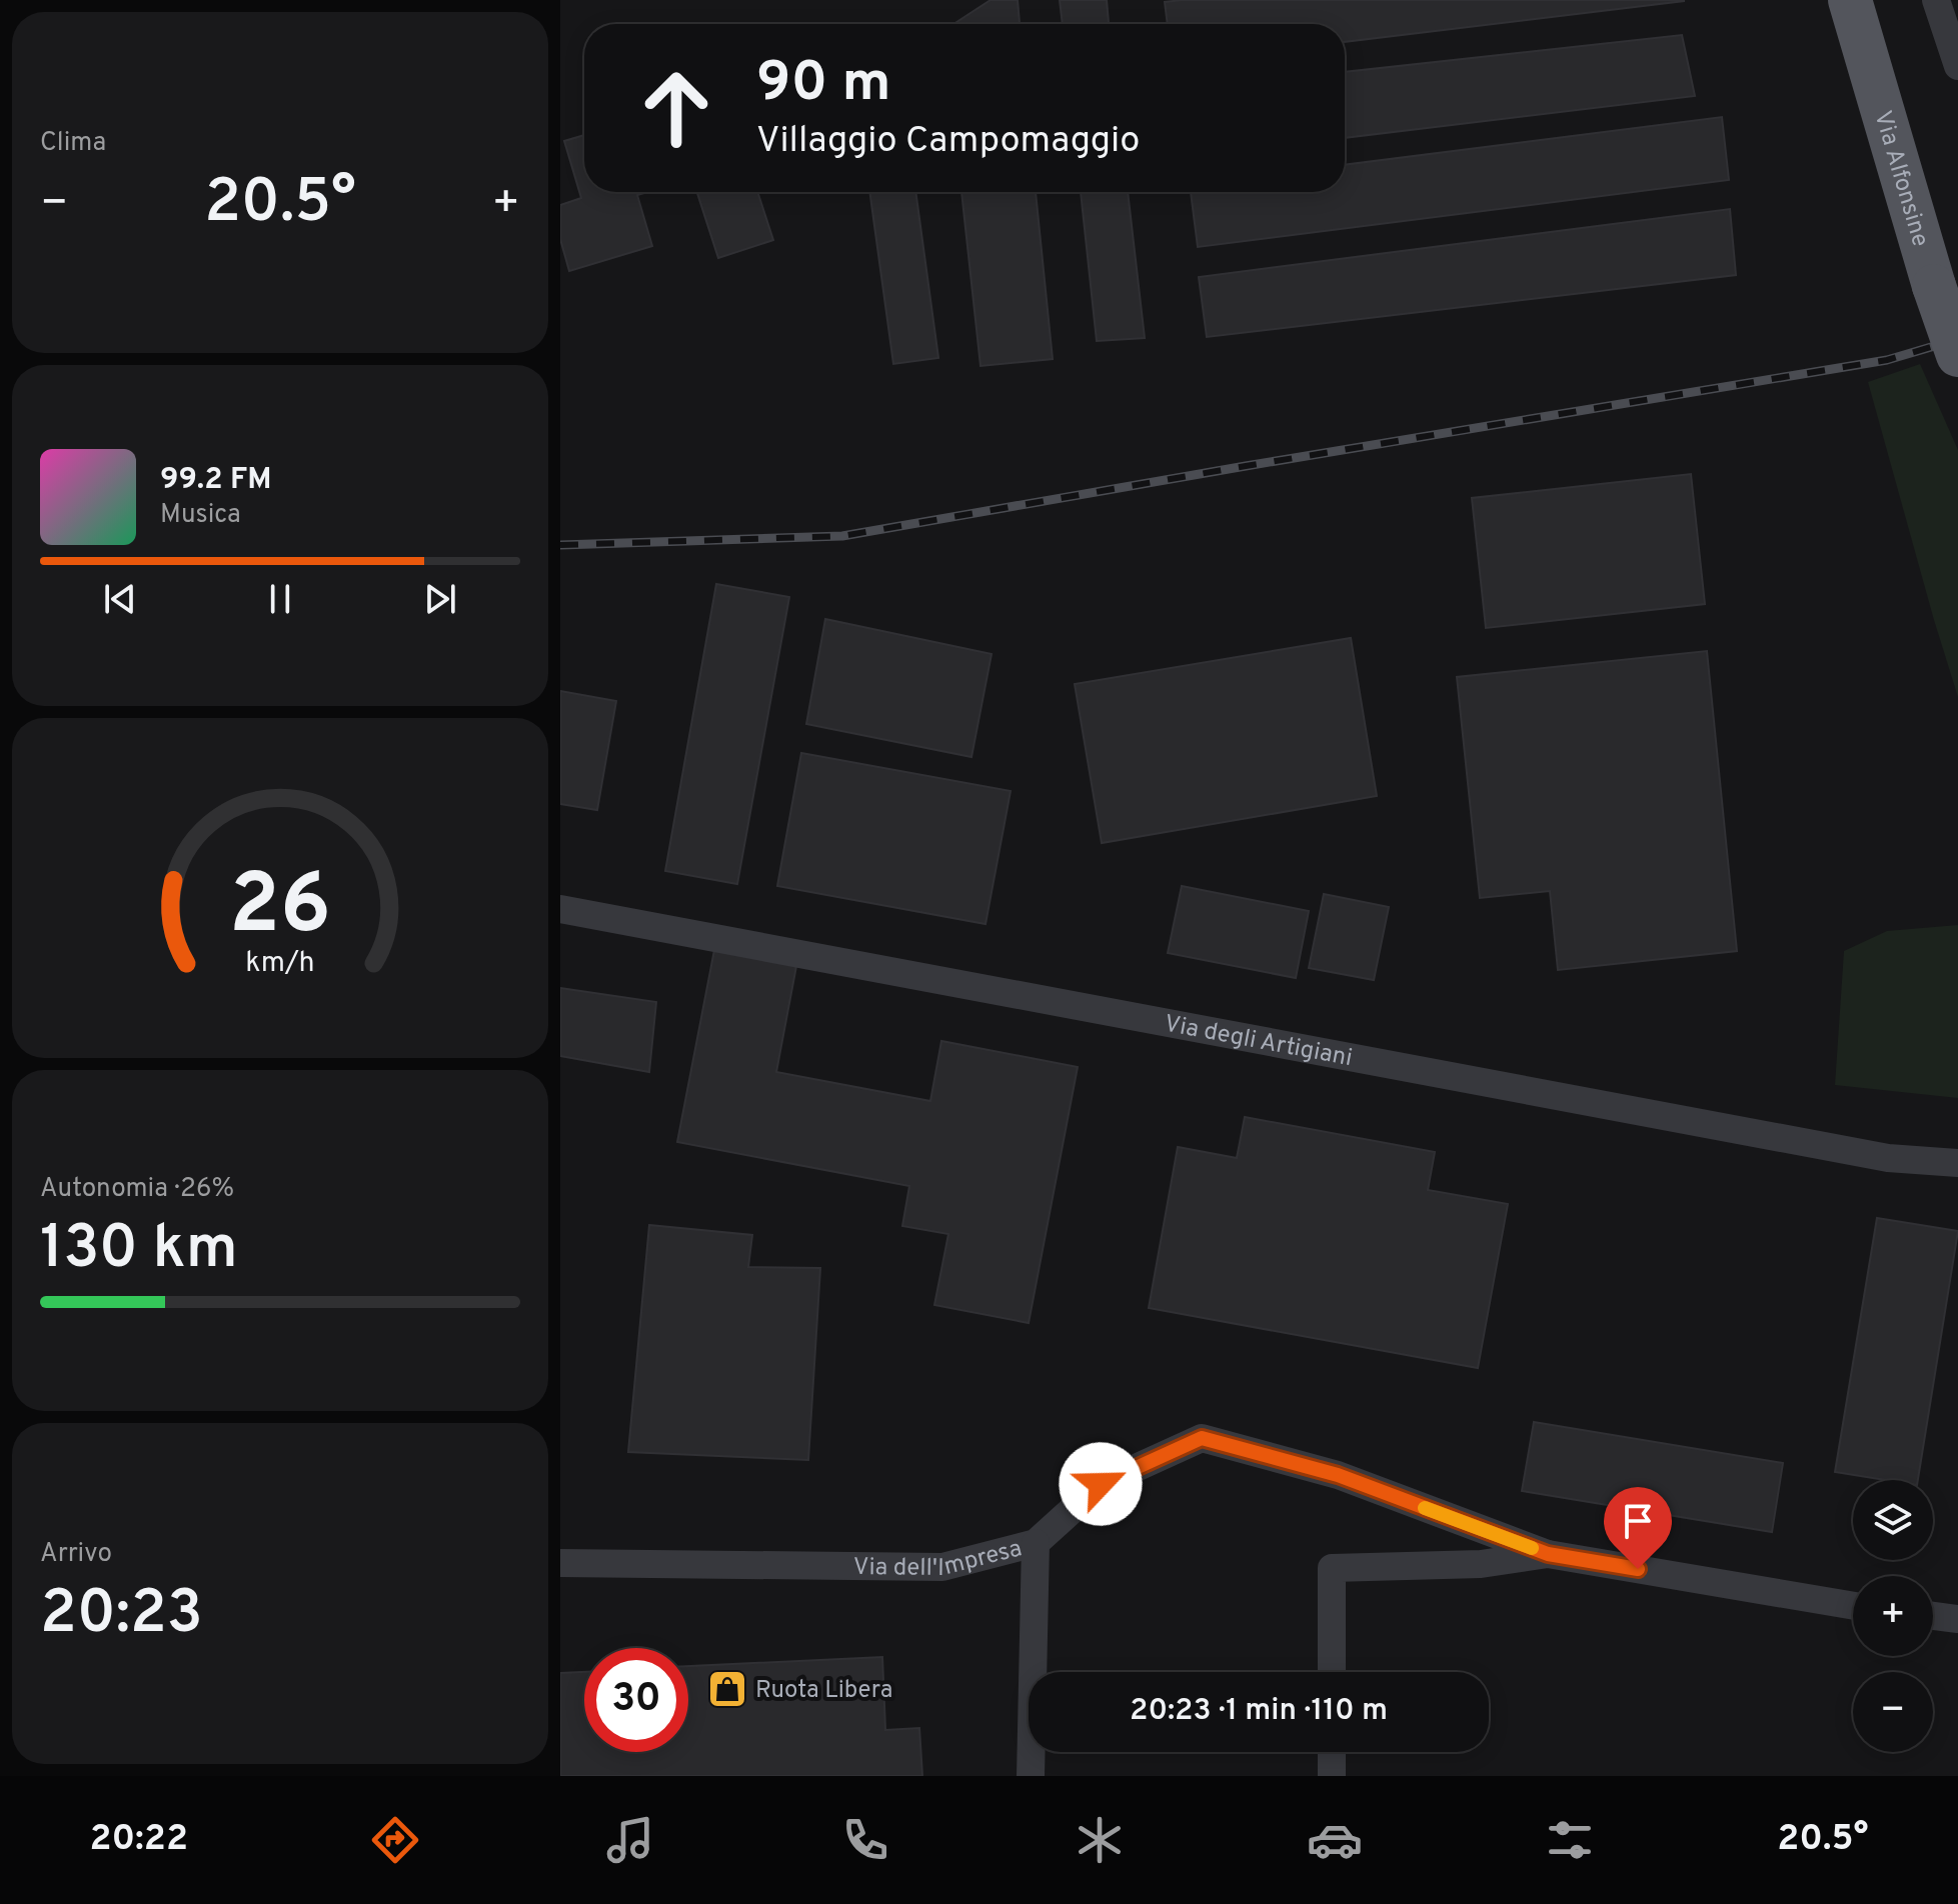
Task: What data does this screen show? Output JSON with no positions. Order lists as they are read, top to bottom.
{
  "streets": {
    "main road": ["Via Alfonsine"],
    "street": ["Via degli Artigiani", "Via dell'Impresa"]
  },
  "places": {
    "shop": ["Ruota Libera"]
  },
  "page": {
    "tile": [
      "Clima",
      ["Autonomia · 26%", "130 km"],
      ["Arrivo", "20:23"]
    ],
    "turn": ["90 m", "Villaggio Campomaggio"],
    "heat": ["−", "20.5°", "+"],
    "song": ["99.2 FM", "Musica"],
    "map_buttons": ["+", "−"],
    "limit": "30",
    "trip": "20:23 · 1 min · 110 m",
    "tabs": ["20:22", "20.5°"],
    "gauge": ["26", "km/h"]
  }
}
